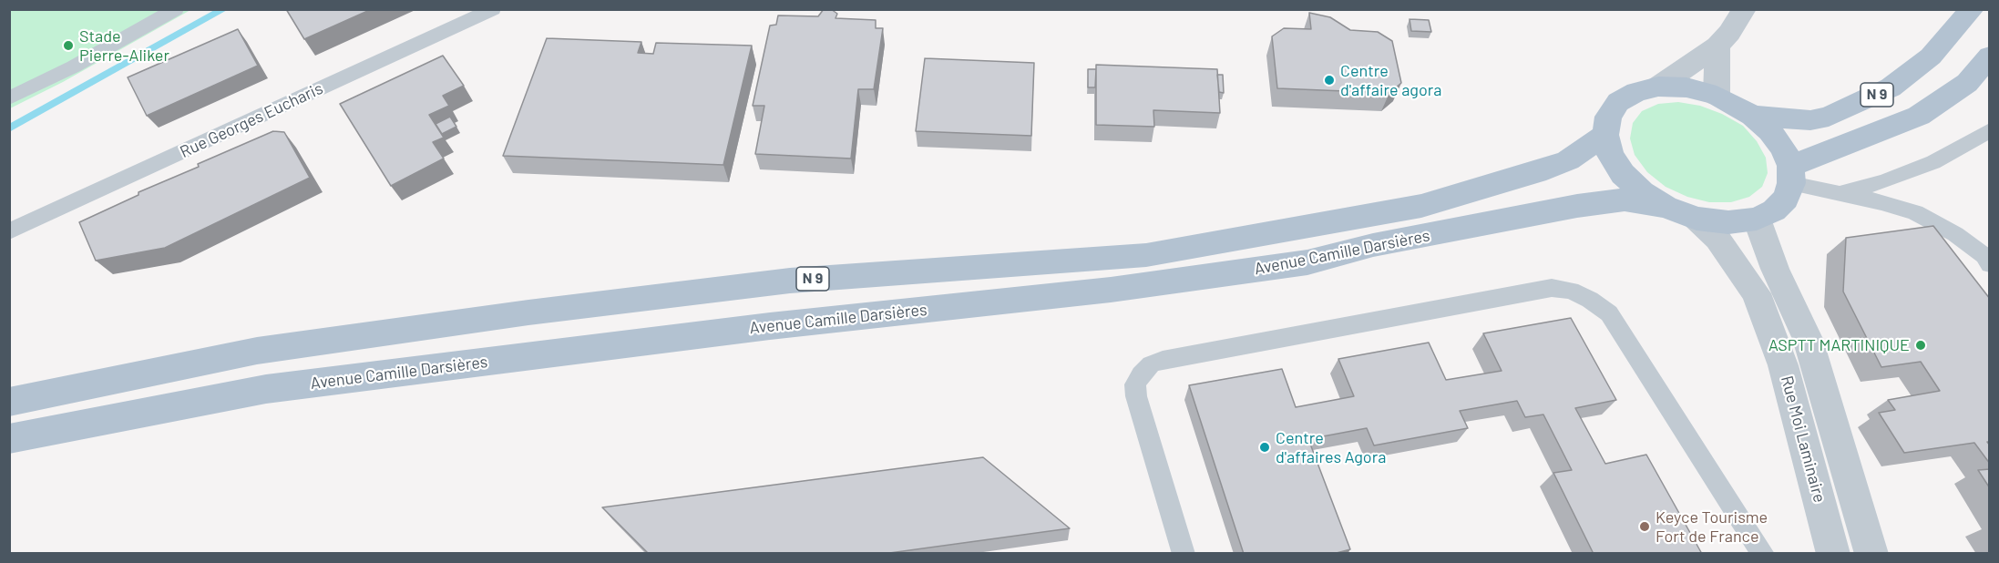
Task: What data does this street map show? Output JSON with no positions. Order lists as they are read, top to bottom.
{
  "streets": {
    "main road": ["N 9", "Avenue Camille Darsières"],
    "street": ["Rue Moi Laminaire"],
    "lane": ["Rue Georges Eucharis"]
  },
  "crossings": [
    ["N 9", "Avenue Camille Darsières"],
    ["N 9", "Rue Moi Laminaire"],
    ["Avenue Camille Darsières", "Rue Moi Laminaire"]
  ],
  "places": [
    "Stade Pierre-Aliker",
    "Centre d'affaire agora",
    "ASPTT MARTINIQUE",
    "Centre d'affaires Agora",
    "Keyce Tourisme Fort de France"
  ]
}
